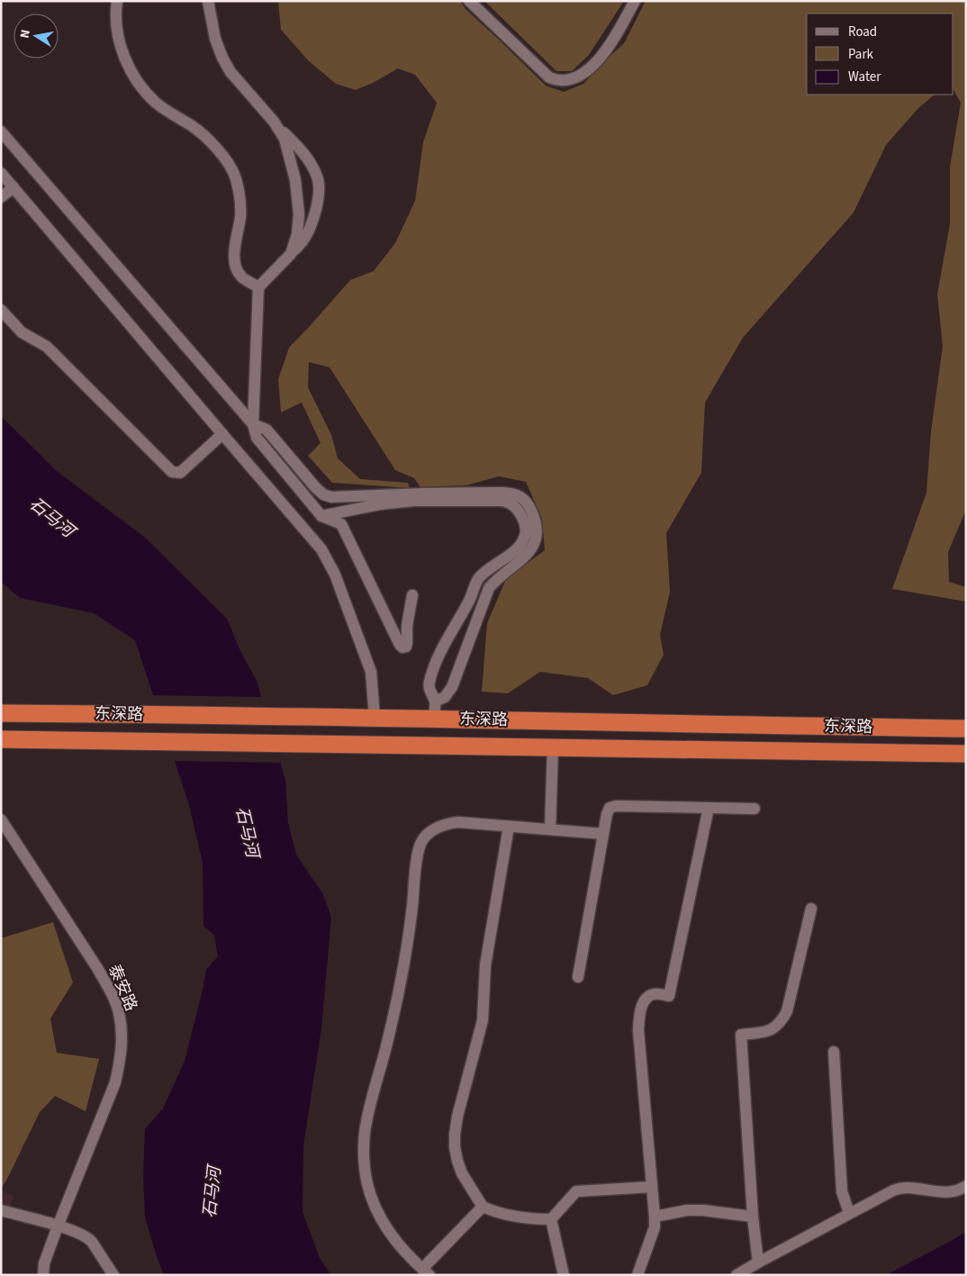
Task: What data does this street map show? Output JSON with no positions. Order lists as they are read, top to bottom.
{
  "streets": {
    "highway": ["东深路"],
    "street": ["泰安路"]
  },
  "water": ["石马河"],
  "legend": ["Road", "Park", "Water"],
  "north": "left"
}
